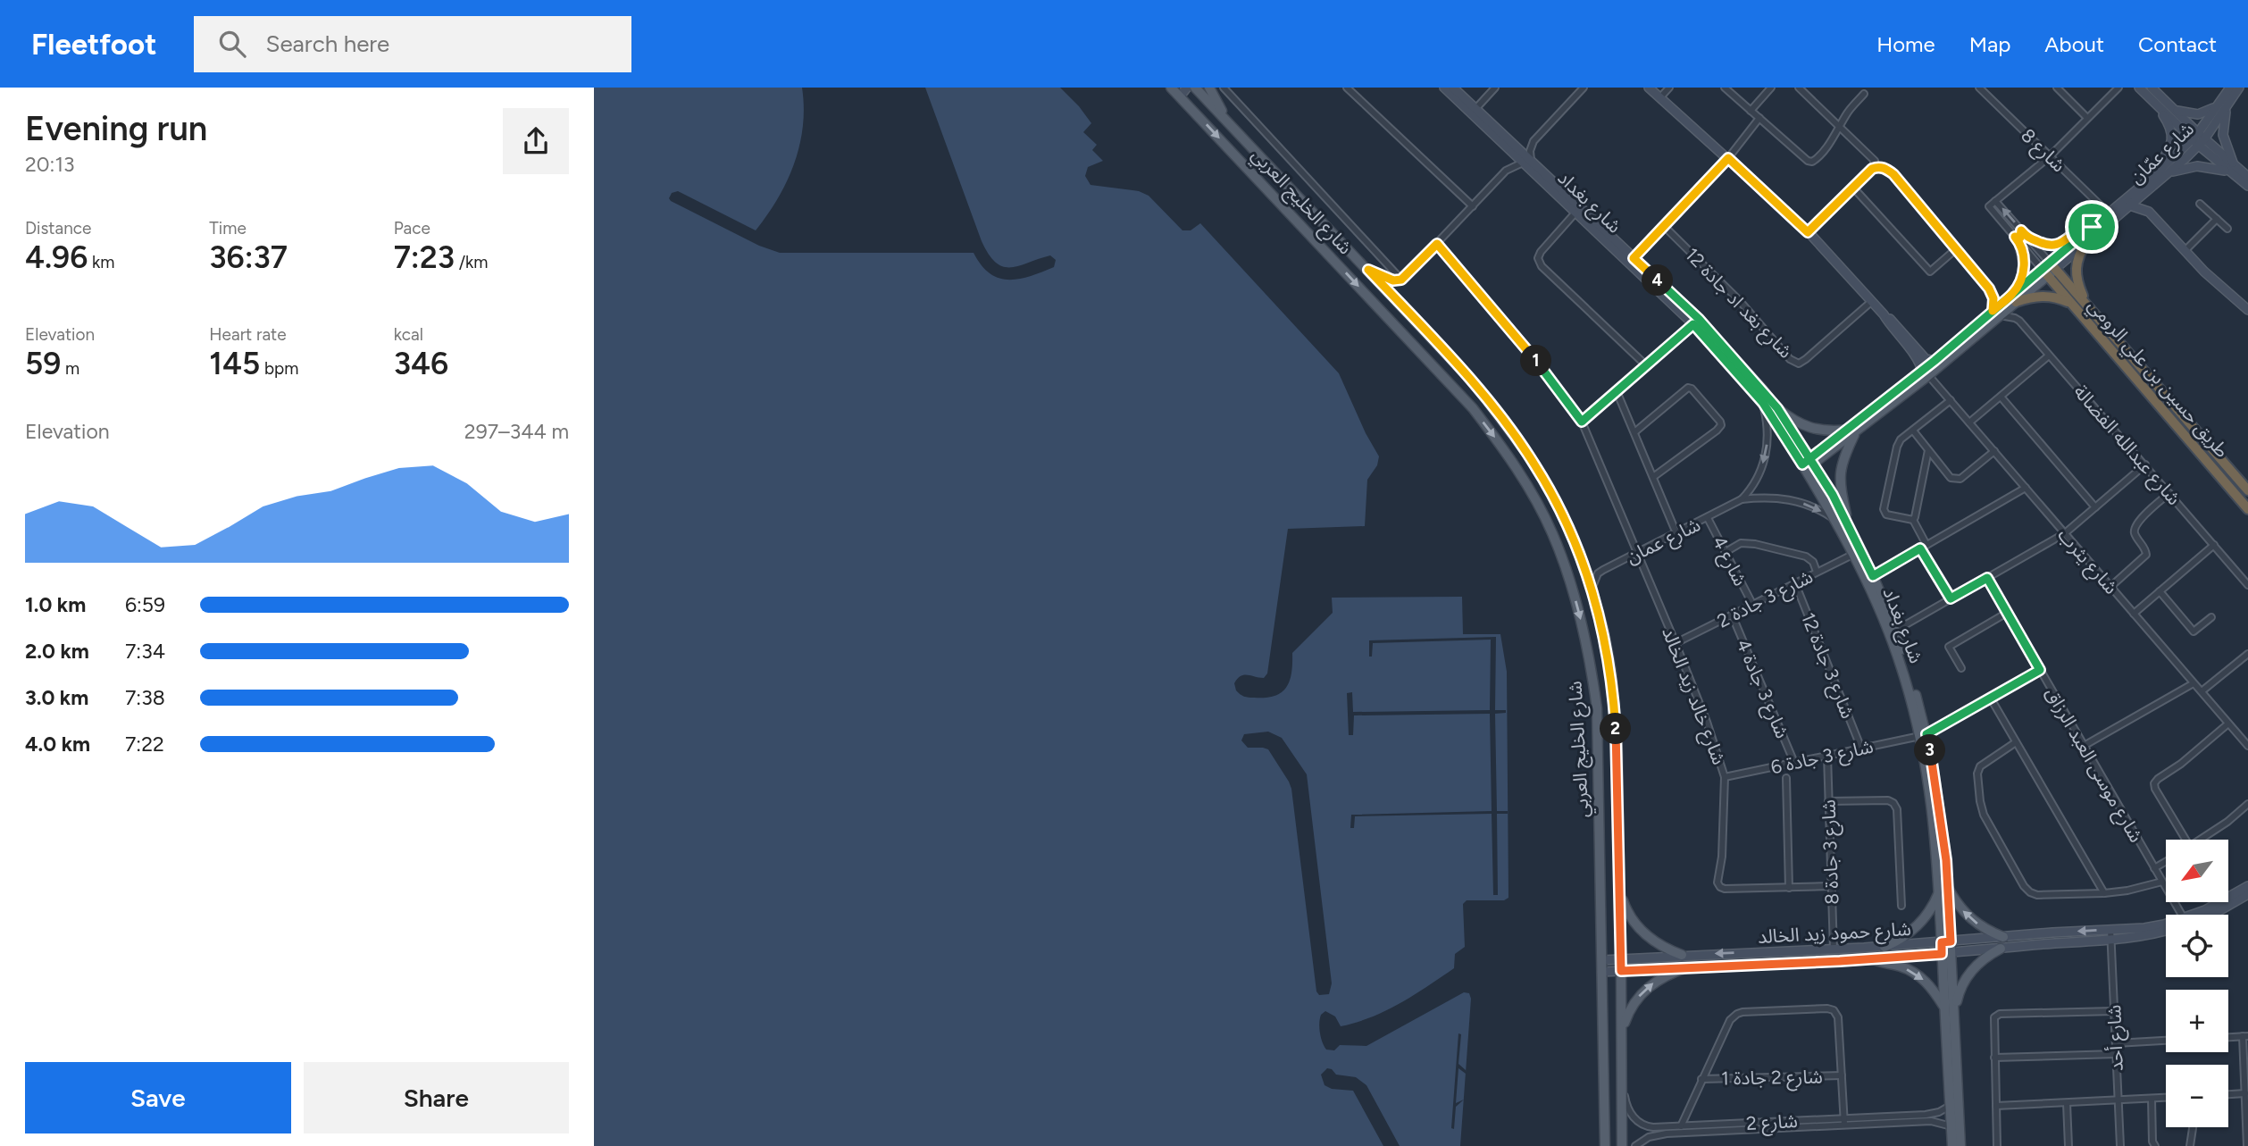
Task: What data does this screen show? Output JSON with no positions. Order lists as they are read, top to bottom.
{
  "streets": {
    "highway": ["طريق حسين بن علي الرومي"],
    "main road": [
      "شارع عمّان",
      "شارع الخليج العربي",
      "شارع بغداد",
      "شارع حمود زيد الخالد"
    ],
    "street": [
      "شارع 8",
      "شارع بغد اد جادة 12",
      "شارع عبدالله الفضالة",
      "شارع عمان",
      "شارع 4",
      "شارع يثرب",
      "شارع 3 جادة 2",
      "شارع 3 جادة 12",
      "شارع 3 جادة 4",
      "شارع خالد زيد الخالد",
      "شارع 3 جادة 6",
      "شارع موسى العبد الرزاق",
      "شارع 3 جادة 8",
      "شارع أحد",
      "شارع 2 جادة 1",
      "شارع 2"
    ]
  },
  "crossings": [
    ["شارع 8", "شارع عمّان"],
    ["شارع عمّان", "شارع بغداد"],
    ["شارع عمّان", "طريق حسين بن علي الرومي"],
    ["شارع عمّان", "شارع عبدالله الفضالة"],
    ["شارع عمّان", "شارع يثرب"],
    ["شارع الخليج العربي", "شارع عمان"],
    ["شارع الخليج العربي", "شارع حمود زيد الخالد"],
    ["شارع الخليج العربي", "شارع 2"],
    ["شارع بغداد", "شارع عمان"],
    ["شارع بغداد", "شارع 3 جادة 2"],
    ["شارع بغداد", "شارع 3 جادة 6"],
    ["شارع بغداد", "شارع حمود زيد الخالد"],
    ["شارع بغداد", "شارع 2"],
    ["شارع عمان", "شارع 4"],
    ["شارع عمان", "شارع خالد زيد الخالد"],
    ["شارع 4", "شارع 3 جادة 2"],
    ["شارع 3 جادة 2", "شارع 3 جادة 12"],
    ["شارع 3 جادة 2", "شارع 3 جادة 4"],
    ["شارع 3 جادة 2", "شارع خالد زيد الخالد"],
    ["شارع 3 جادة 12", "شارع 3 جادة 6"],
    ["شارع 3 جادة 4", "شارع 3 جادة 6"],
    ["شارع خالد زيد الخالد", "شارع 3 جادة 6"],
    ["شارع 3 جادة 6", "شارع موسى العبد الرزاق"],
    ["شارع 3 جادة 6", "شارع 3 جادة 8"],
    ["شارع 3 جادة 8", "شارع حمود زيد الخالد"],
    ["شارع حمود زيد الخالد", "شارع أحد"],
    ["شارع 2 جادة 1", "شارع 2"]
  ],
  "north": "bottom left",
  "page": {
    "header": "Fleetfoot",
    "search": "Search here",
    "nav": [
      "Home",
      "Map",
      "About",
      "Contact"
    ],
    "heading": ["Evening run", "20:13"],
    "stats": [
      ["Distance", "4.96 km"],
      ["Time", "36:37"],
      ["Pace", "7:23 /km"],
      ["Elevation", "59 m"],
      ["Heart rate", "145 bpm"],
      ["kcal", "346"]
    ],
    "pins": [
      "4",
      "1",
      "2",
      "3"
    ],
    "chart": ["Elevation", "297–344 m"],
    "list": [
      {
        "name": "1.0 km",
        "note": "6:59"
      },
      {
        "name": "2.0 km",
        "note": "7:34"
      },
      {
        "name": "3.0 km",
        "note": "7:38"
      },
      {
        "name": "4.0 km",
        "note": "7:22"
      }
    ],
    "map_buttons": ["+", "−"],
    "buttons": ["Save", "Share"]
  }
}
